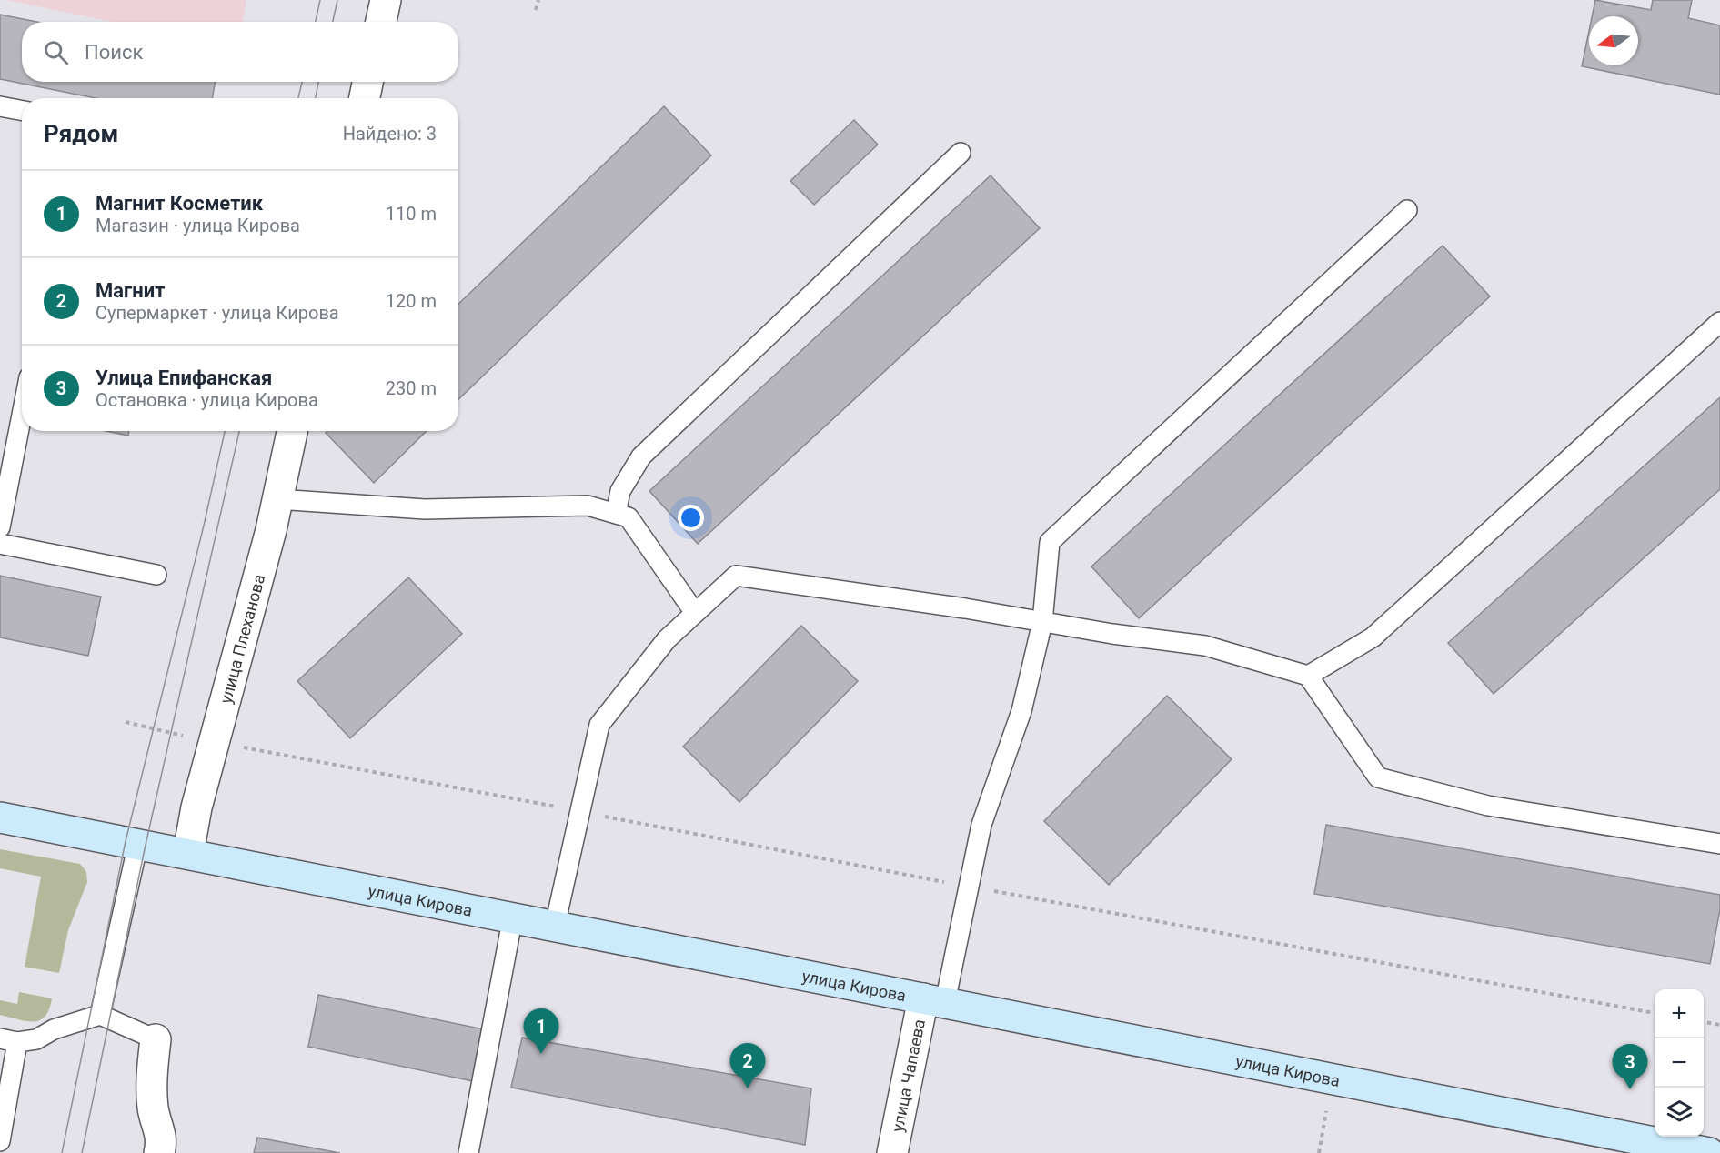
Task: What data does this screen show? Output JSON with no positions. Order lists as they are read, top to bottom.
{
  "streets": {
    "main road": ["улица Кирова"],
    "street": ["улица Плеханова", "улица Чапаева"]
  },
  "crossings": [
    ["улица Плеханова", "улица Кирова"],
    ["улица Кирова", "улица Чапаева"]
  ],
  "north": "left",
  "page": {
    "search": "Поиск",
    "heading": ["Рядом", "Найдено: 3"],
    "list": [
      {
        "mark": "1",
        "name": "Магнит Косметик",
        "note": "Магазин · улица Кирова",
        "value": "110 m"
      },
      {
        "mark": "2",
        "name": "Магнит",
        "note": "Супермаркет · улица Кирова",
        "value": "120 m"
      },
      {
        "mark": "3",
        "name": "Улица Епифанская",
        "note": "Остановка · улица Кирова",
        "value": "230 m"
      }
    ],
    "map_buttons": ["+", "−"],
    "pins": ["1", "2", "3"]
  }
}
